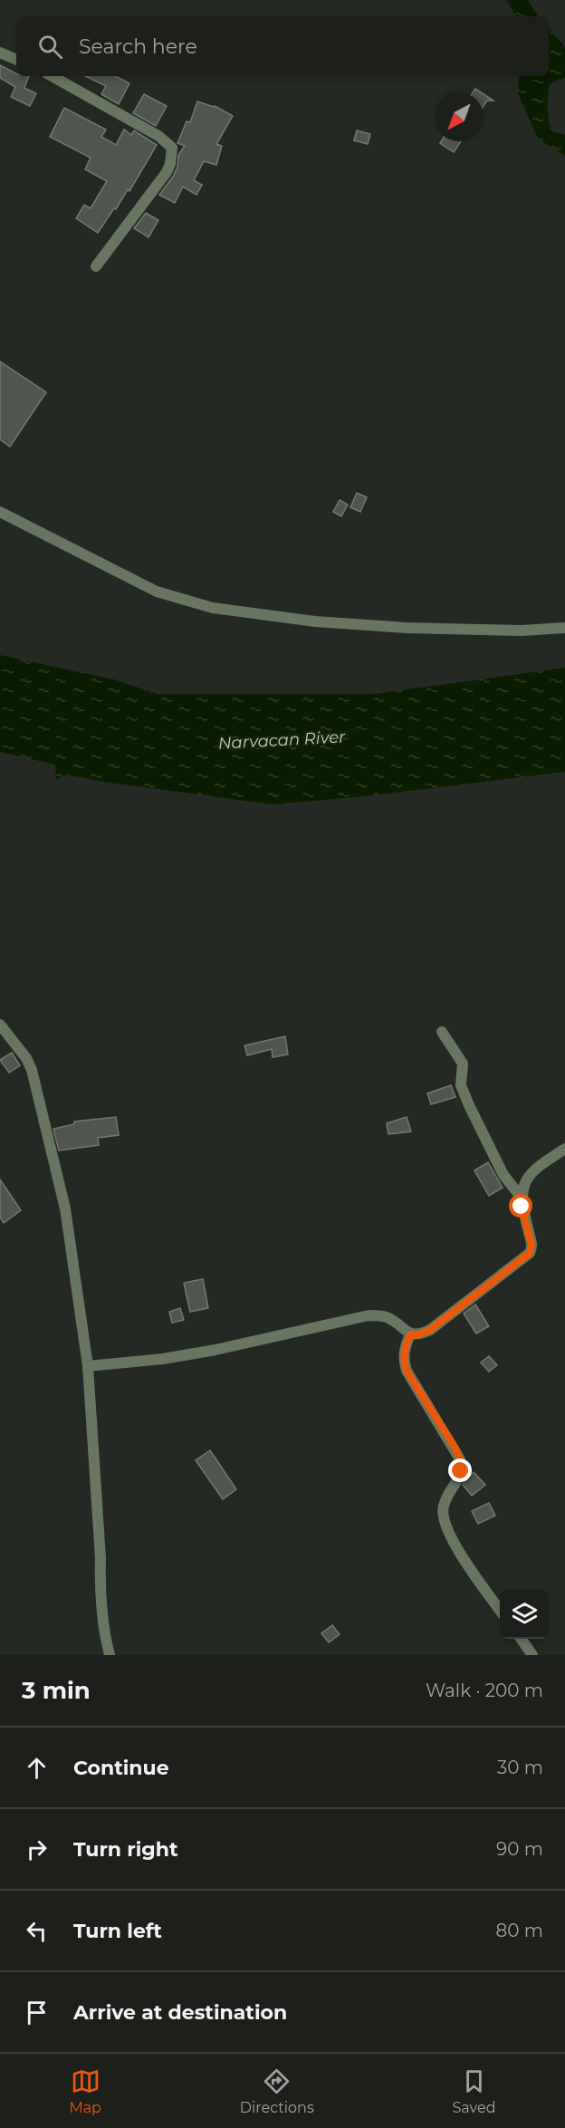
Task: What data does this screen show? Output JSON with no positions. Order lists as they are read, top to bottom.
{
  "water": ["Narvacan River"],
  "north": "bottom left",
  "page": {
    "search": "Search here",
    "heading": ["3 min", "Walk · 200 m"],
    "list": [
      ["Continue", "30 m"],
      ["Turn right", "90 m"],
      ["Turn left", "80 m"],
      "Arrive at destination"
    ],
    "nav": ["Map", "Directions", "Saved"]
  }
}
